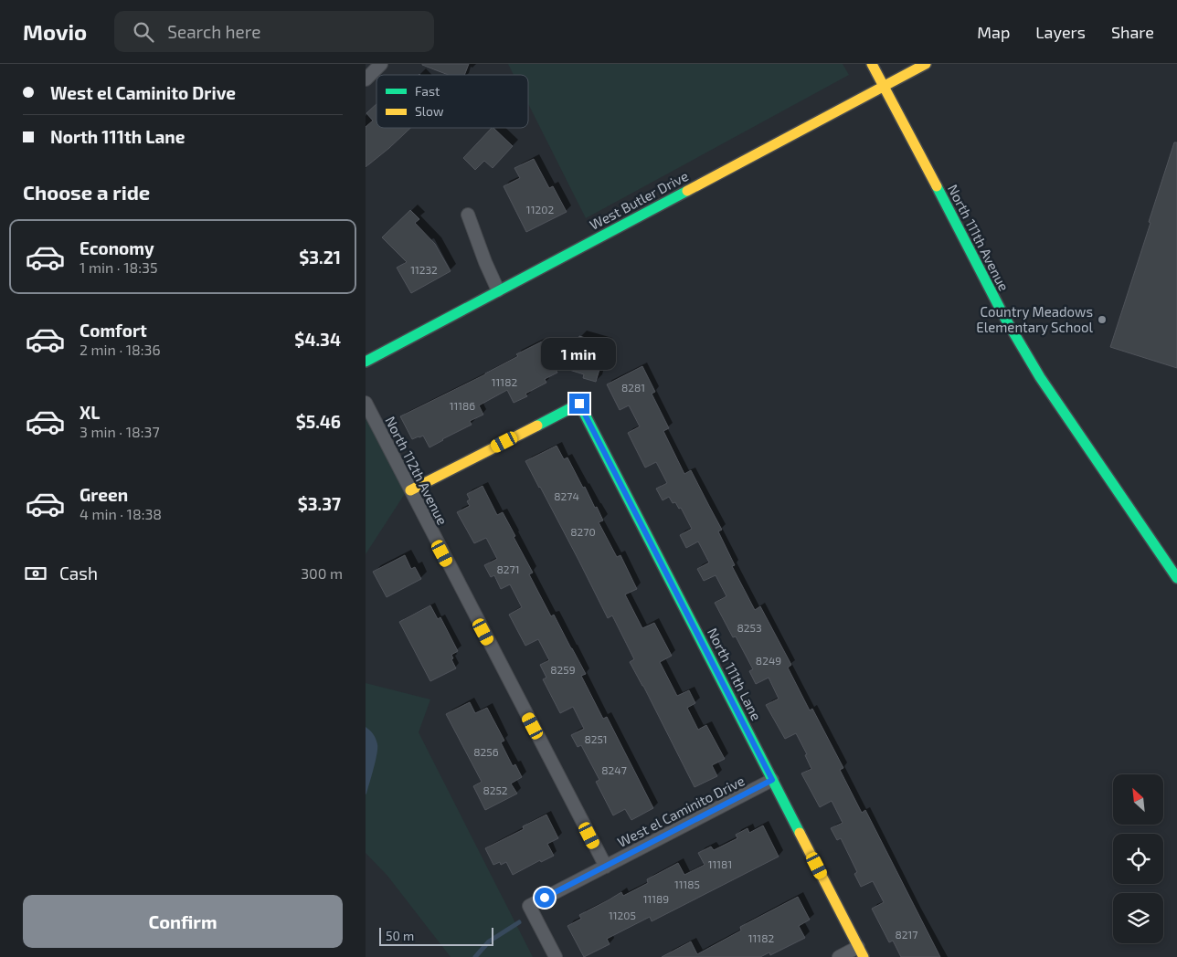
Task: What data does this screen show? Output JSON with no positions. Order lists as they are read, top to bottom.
{
  "streets": {
    "street": [
      "West Butler Drive",
      "North 111th Avenue",
      "North 112th Avenue",
      "North 111th Lane",
      "West el Caminito Drive"
    ]
  },
  "crossings": [
    ["West Butler Drive", "North 111th Avenue"],
    ["North 112th Avenue", "North 111th Lane"],
    ["North 112th Avenue", "West el Caminito Drive"],
    ["North 111th Lane", "West el Caminito Drive"]
  ],
  "places": ["Country Meadows Elementary School"],
  "house_numbers": [
    "11202",
    "11232",
    "11182",
    "8281",
    "11186",
    "8274",
    "8270",
    "8271",
    "8253",
    "8249",
    "8259",
    "8251",
    "8256",
    "8247",
    "8252",
    "11181",
    "11185",
    "11189",
    "11205",
    "8217",
    "11182"
  ],
  "legend": ["Fast", "Slow"],
  "scale_bar": "50 m",
  "north": "top left",
  "page": {
    "header": "Movio",
    "search": "Search here",
    "nav": ["Map", "Layers", "Share"],
    "banner": ["West el Caminito Drive", "North 111th Lane"],
    "heading": "Choose a ride",
    "list": [
      {
        "name": "Economy",
        "note": "1 min · 18:35",
        "value": "$3.21"
      },
      {
        "name": "Comfort",
        "note": "2 min · 18:36",
        "value": "$4.34"
      },
      {
        "name": "XL",
        "note": "3 min · 18:37",
        "value": "$5.46"
      },
      {
        "name": "Green",
        "note": "4 min · 18:38",
        "value": "$3.37"
      }
    ],
    "bubble": "1 min",
    "pay": ["Cash", "300 m"],
    "buttons": "Confirm",
    "scale": "50 m"
  }
}
